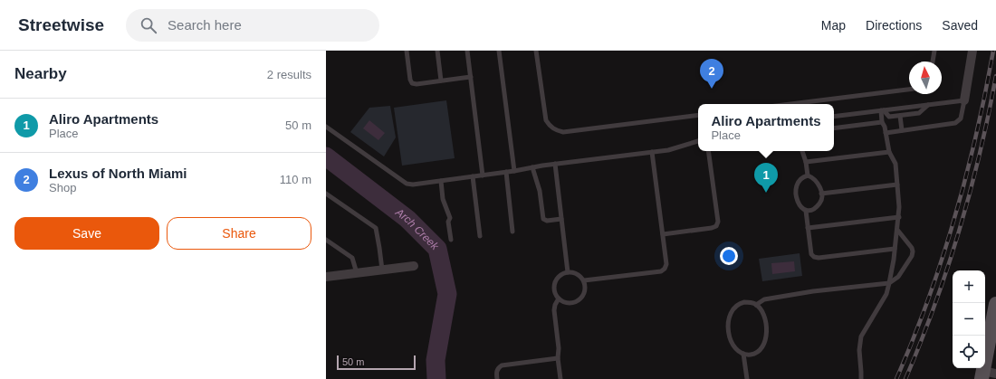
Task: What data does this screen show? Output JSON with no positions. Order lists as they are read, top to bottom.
{
  "water": ["Arch Creek"],
  "scale_bar": "50 m",
  "north": "top",
  "page": {
    "header": "Streetwise",
    "search": "Search here",
    "nav": ["Map", "Directions", "Saved"],
    "heading": ["Nearby", "2 results"],
    "pins": ["2", "1"],
    "list": [
      {
        "mark": "1",
        "name": "Aliro Apartments",
        "note": "Place",
        "value": "50 m"
      },
      {
        "mark": "2",
        "name": "Lexus of North Miami",
        "note": "Shop",
        "value": "110 m"
      }
    ],
    "popup": ["Aliro Apartments", "Place"],
    "buttons": ["Save", "Share"],
    "map_buttons": ["+", "−"],
    "scale": "50 m"
  }
}
